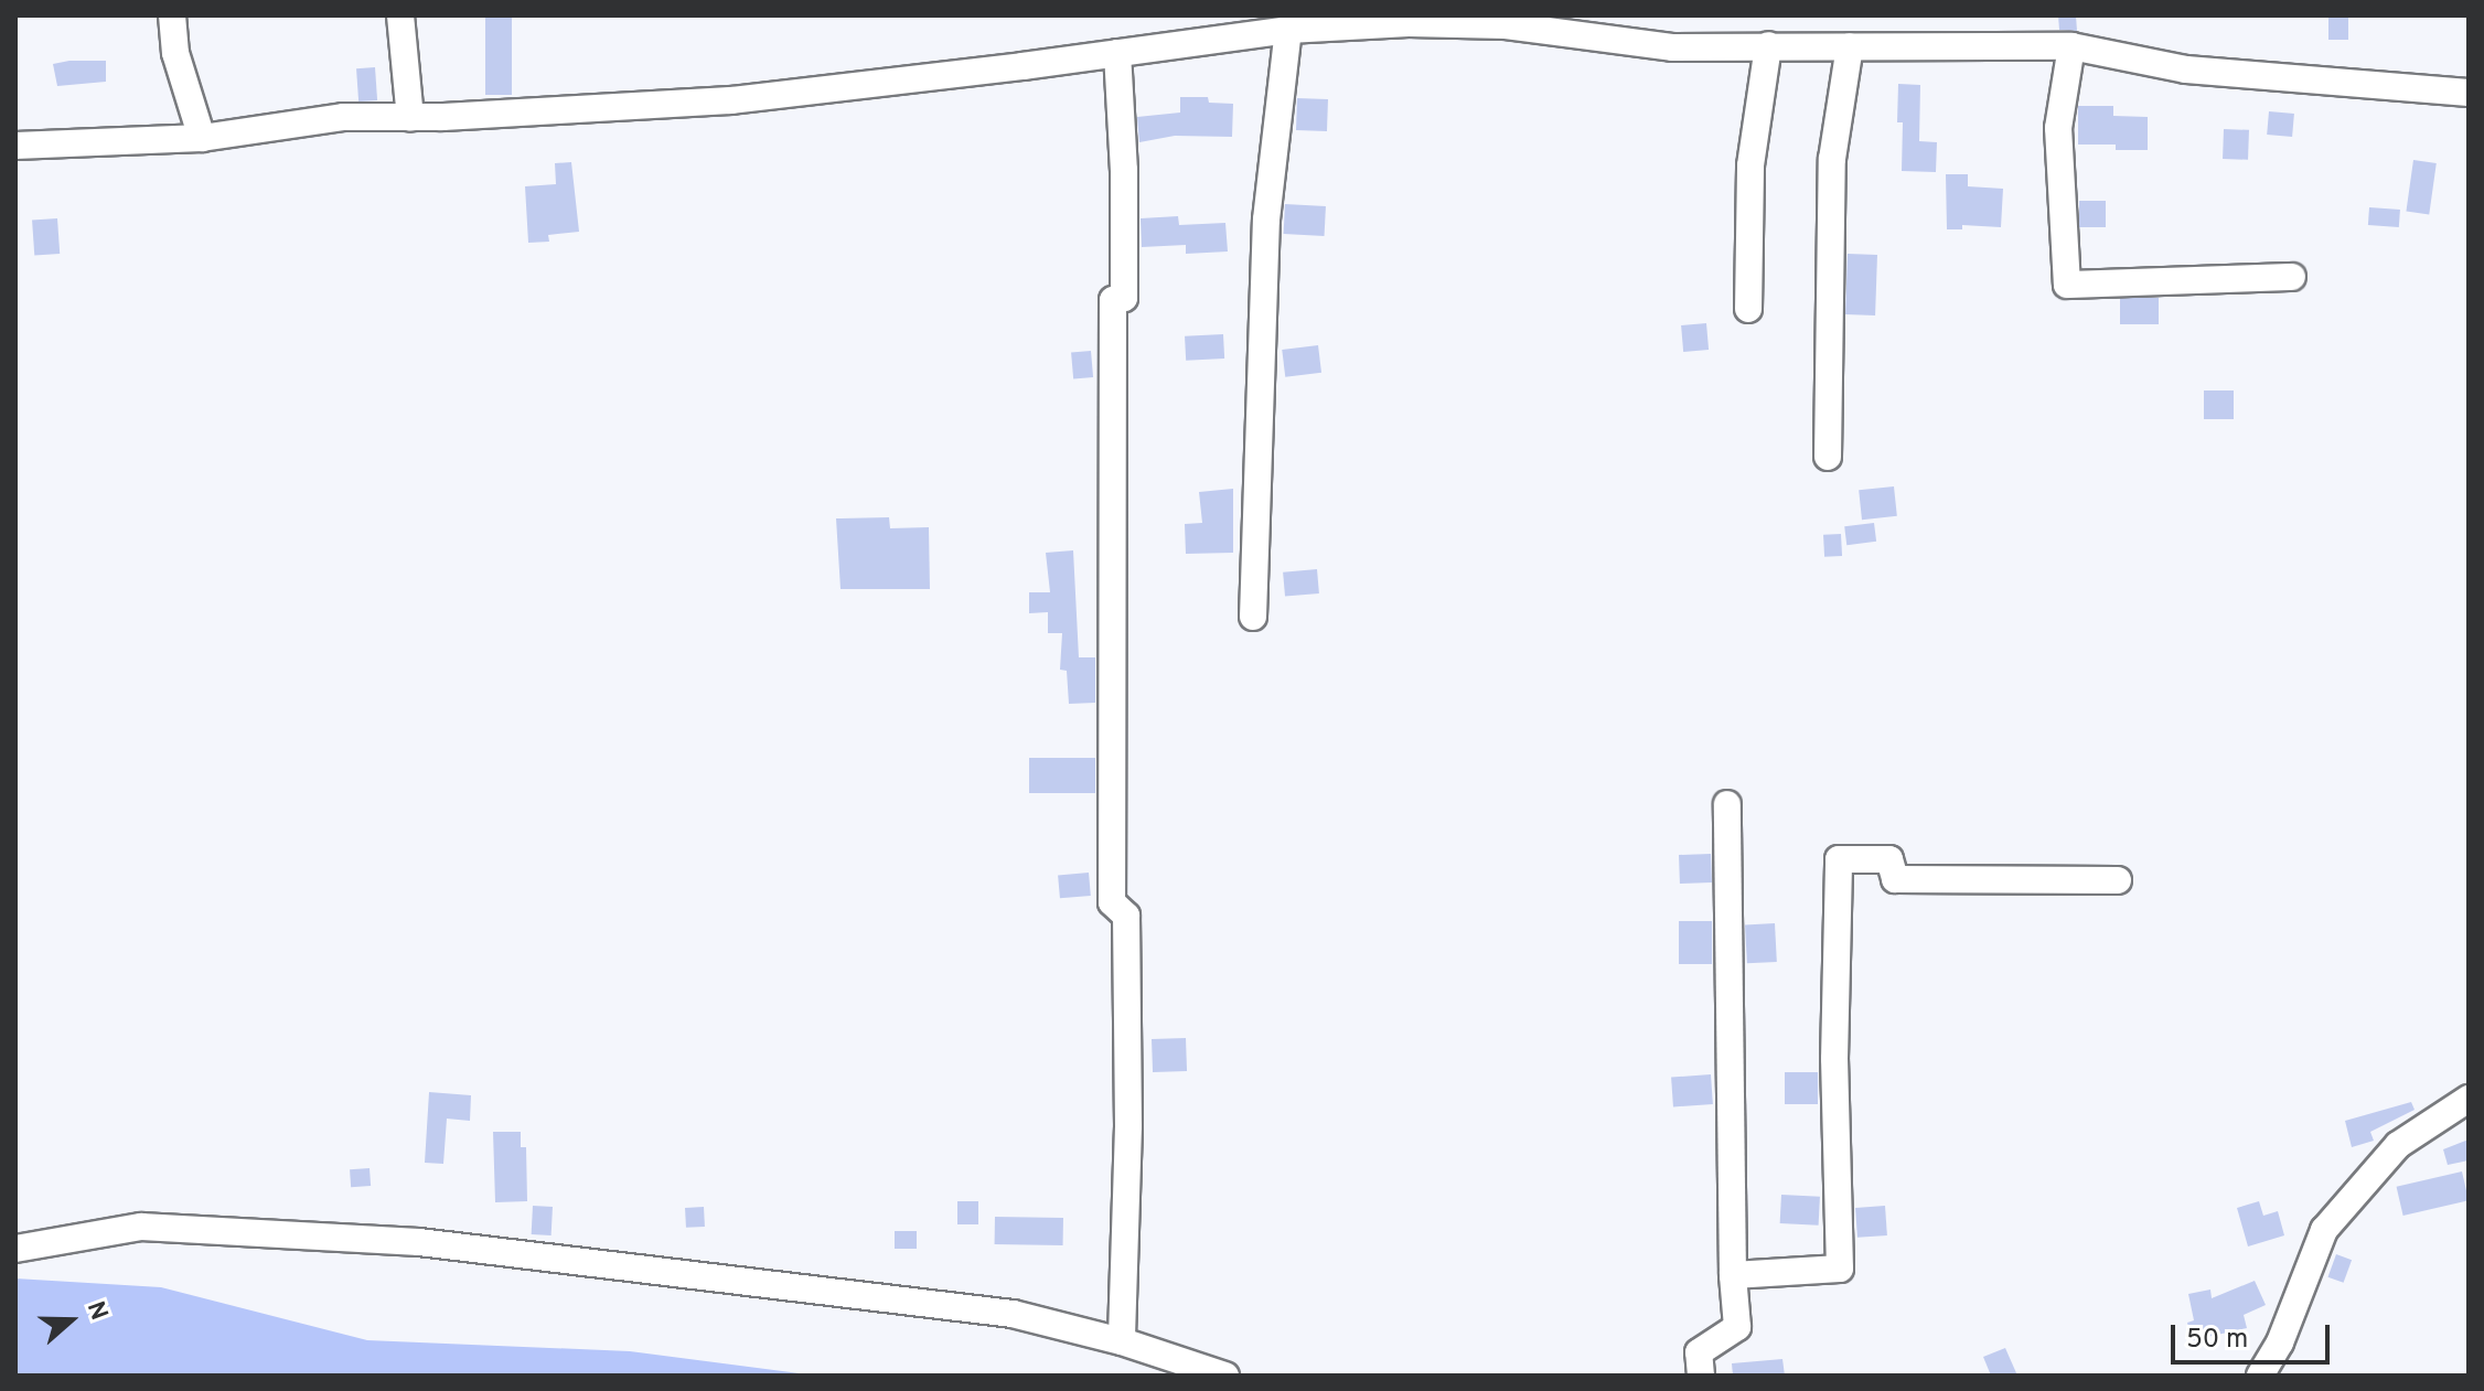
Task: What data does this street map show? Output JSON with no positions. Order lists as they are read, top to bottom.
{
  "scale_bar": "50 m",
  "north": "right"
}
